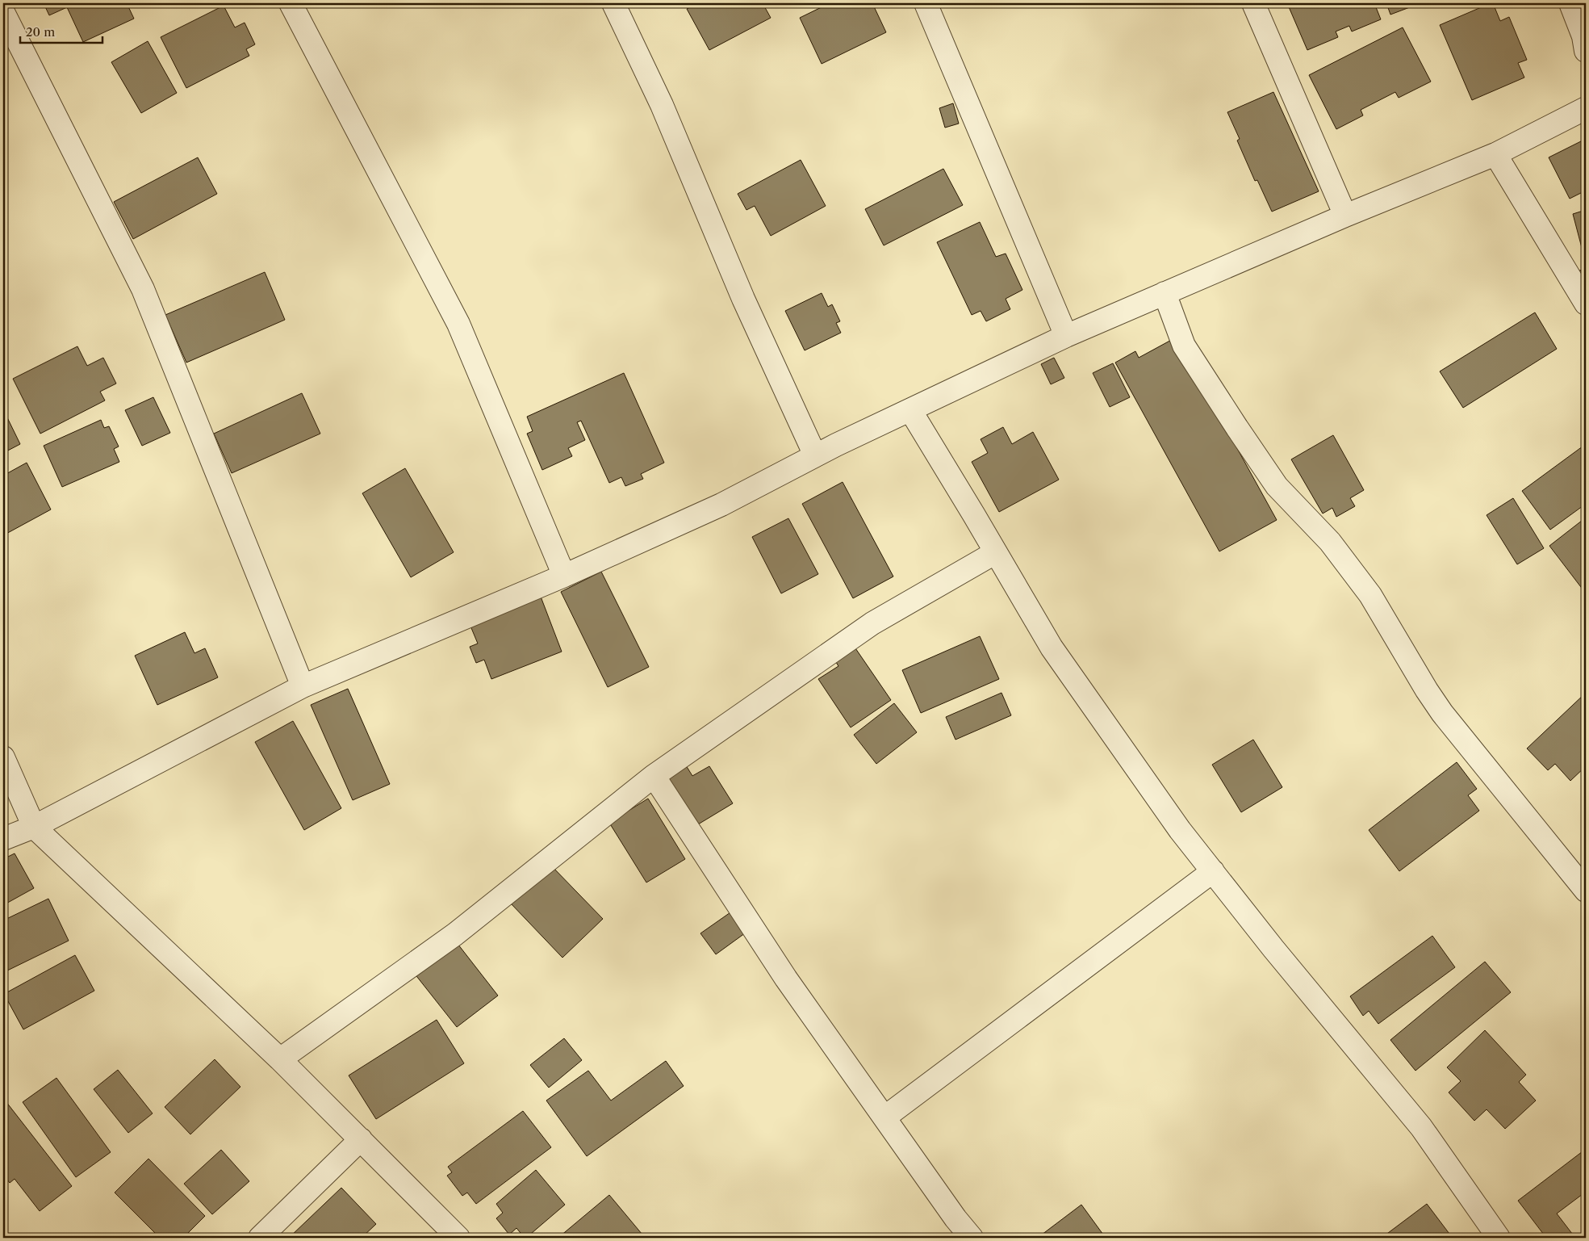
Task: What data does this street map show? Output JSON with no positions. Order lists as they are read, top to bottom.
{
  "scale_bar": "20 m"
}
